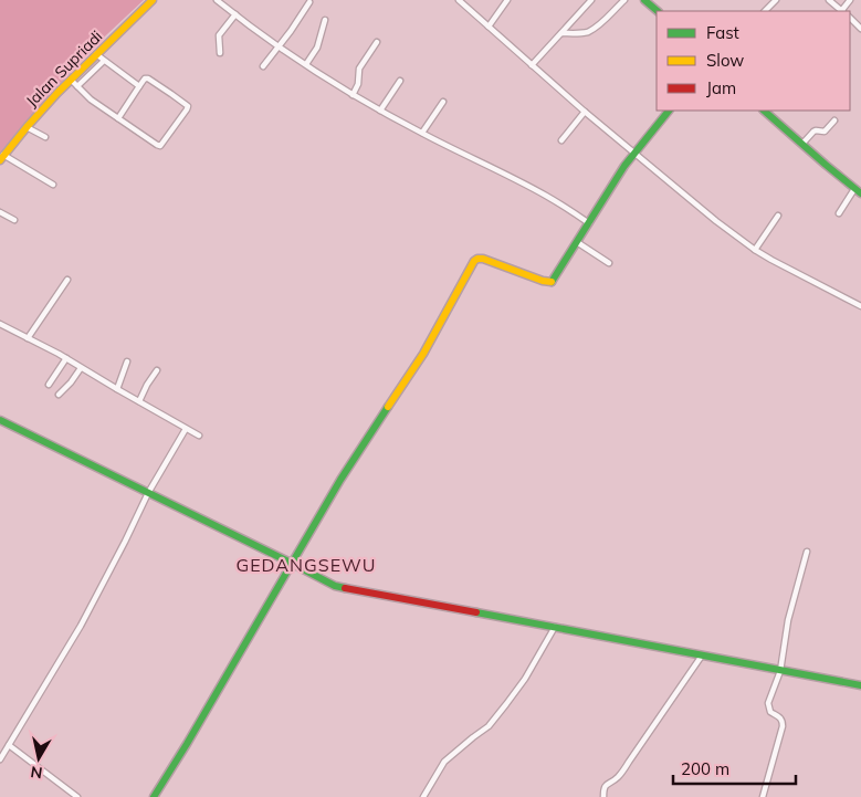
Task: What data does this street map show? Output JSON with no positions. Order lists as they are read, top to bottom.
{
  "streets": {
    "street": ["Jalan Supriadi"]
  },
  "districts": ["GEDANGSEWU"],
  "legend": ["Fast", "Slow", "Jam"],
  "scale_bar": "200 m",
  "north": "bottom"
}
